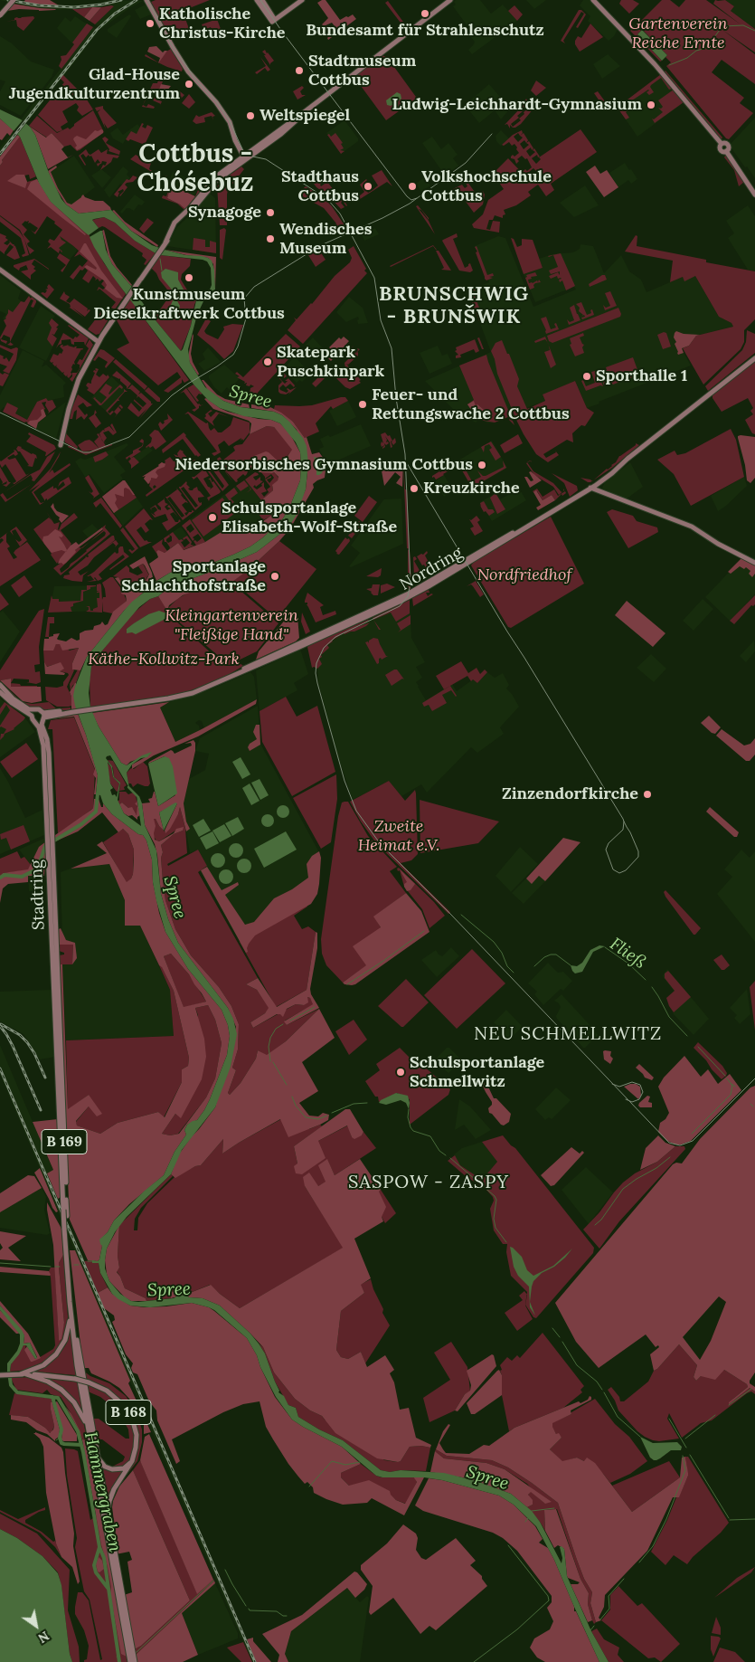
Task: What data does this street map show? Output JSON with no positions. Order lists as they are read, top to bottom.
{
  "streets": {
    "main road": [
      "Nordring",
      "Stadtring",
      "B 169",
      "B 168"
    ]
  },
  "crossings": [
    ["Nordring", "Stadtring"],
    ["Stadtring", "B 169"],
    ["B 169", "B 168"]
  ],
  "districts": [
    "Cottbus - Chóśebuz",
    "BRUNSCHWIG - BRUNŠWIK",
    "NEU SCHMELLWITZ",
    "SASPOW - ZASPY"
  ],
  "water": ["Spree", "Fließ", "Hammergraben"],
  "parks": [
    "Gartenverein Reiche Ernte",
    "Nordfriedhof",
    "Kleingartenverein \"Fleißige Hand\"",
    "Käthe-Kollwitz-Park",
    "Zweite Heimat e.V."
  ],
  "places": [
    "Bundesamt für Strahlenschutz",
    "Katholische Christus-Kirche",
    "Stadtmuseum Cottbus",
    "Glad-House Jugendkulturzentrum",
    "Ludwig-Leichhardt-Gymnasium",
    "Weltspiegel",
    "Stadthaus Cottbus",
    "Volkshochschule Cottbus",
    "Synagoge",
    "Wendisches Museum",
    "Kunstmuseum Dieselkraftwerk Cottbus",
    "Skatepark Puschkinpark",
    "Sporthalle 1",
    "Feuer- und Rettungswache 2 Cottbus",
    "Niedersorbisches Gymnasium Cottbus",
    "Kreuzkirche",
    "Schulsportanlage Elisabeth-Wolf-Straße",
    "Sportanlage Schlachthofstraße",
    "Zinzendorfkirche",
    "Schulsportanlage Schmellwitz"
  ],
  "north": "bottom right"
}
